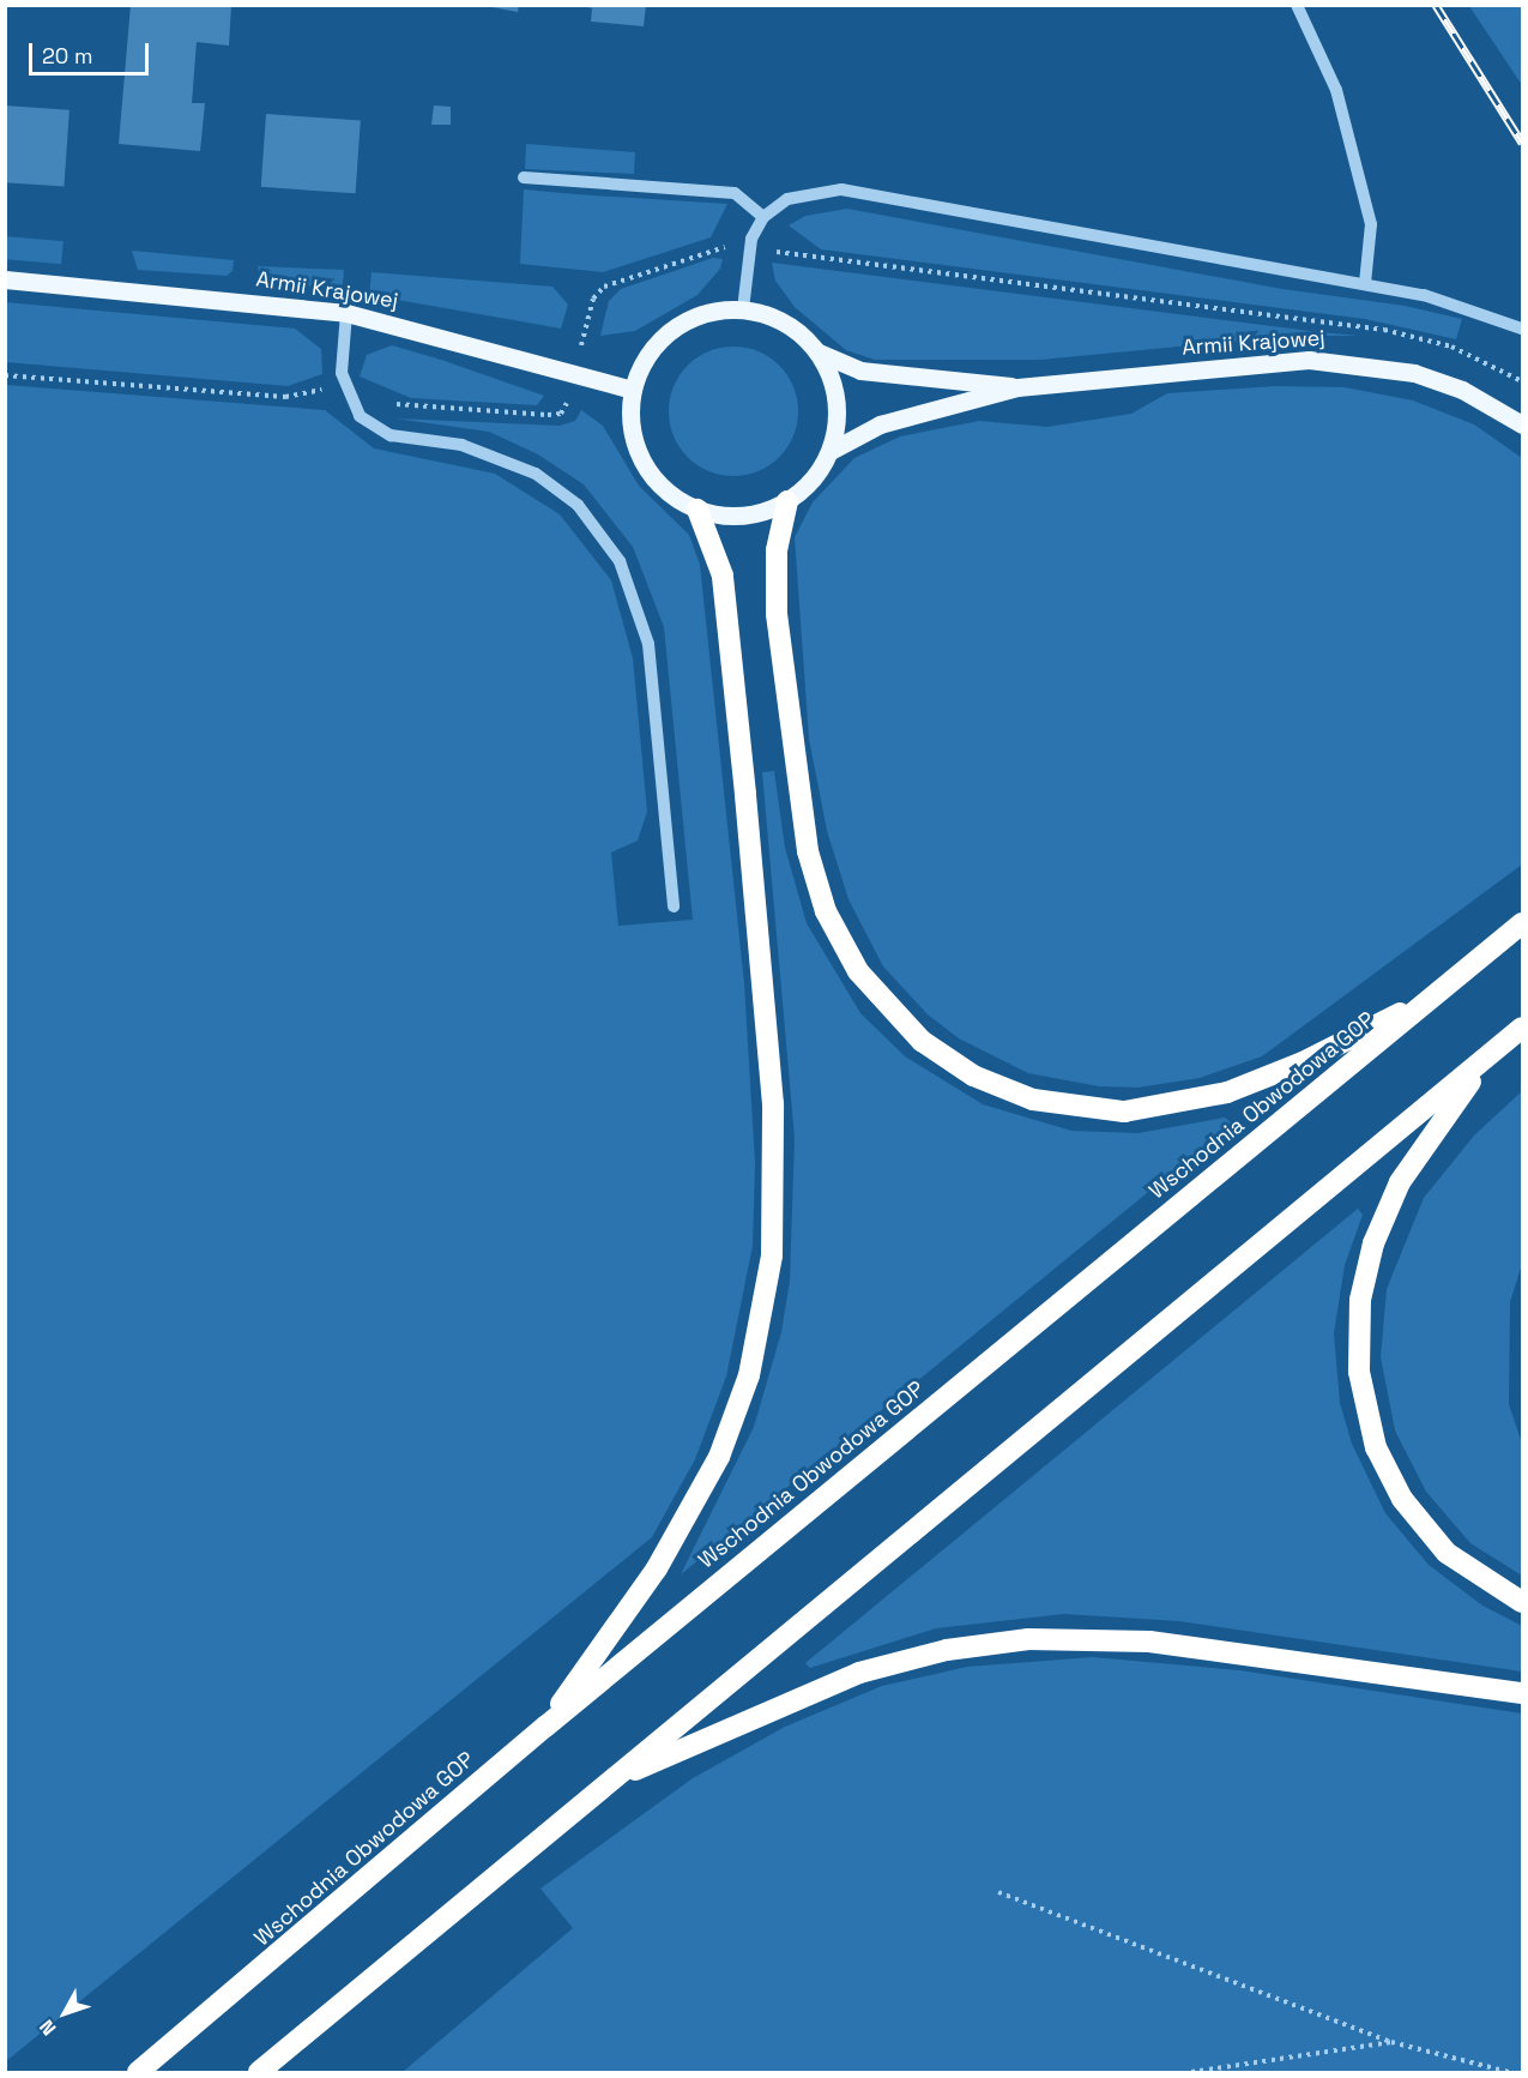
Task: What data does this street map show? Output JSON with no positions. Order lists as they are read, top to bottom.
{
  "streets": {
    "highway": ["Wschodnia Obwodowa GOP"],
    "main road": ["Armii Krajowej"]
  },
  "scale_bar": "20 m",
  "north": "bottom left"
}
